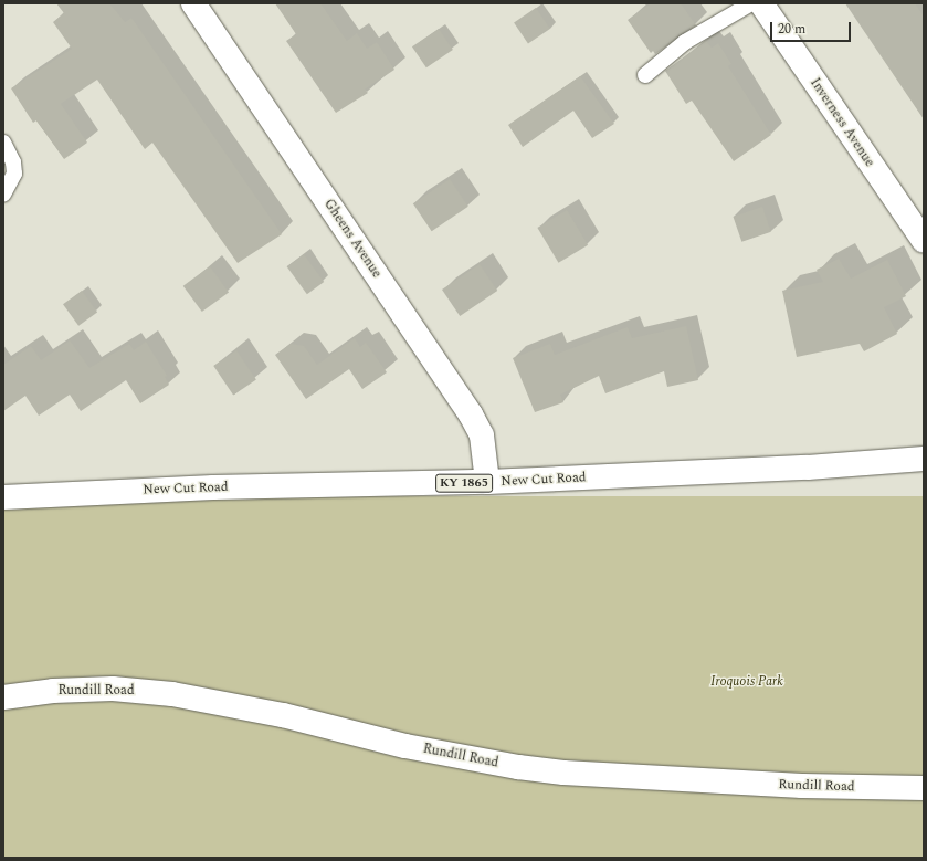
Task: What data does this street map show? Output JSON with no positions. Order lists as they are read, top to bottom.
{
  "streets": {
    "street": [
      "Inverness Avenue",
      "Gheens Avenue",
      "New Cut Road",
      "KY 1865",
      "Rundill Road"
    ]
  },
  "crossings": [
    ["Gheens Avenue", "New Cut Road"]
  ],
  "parks": ["Iroquois Park"],
  "scale_bar": "20 m"
}
